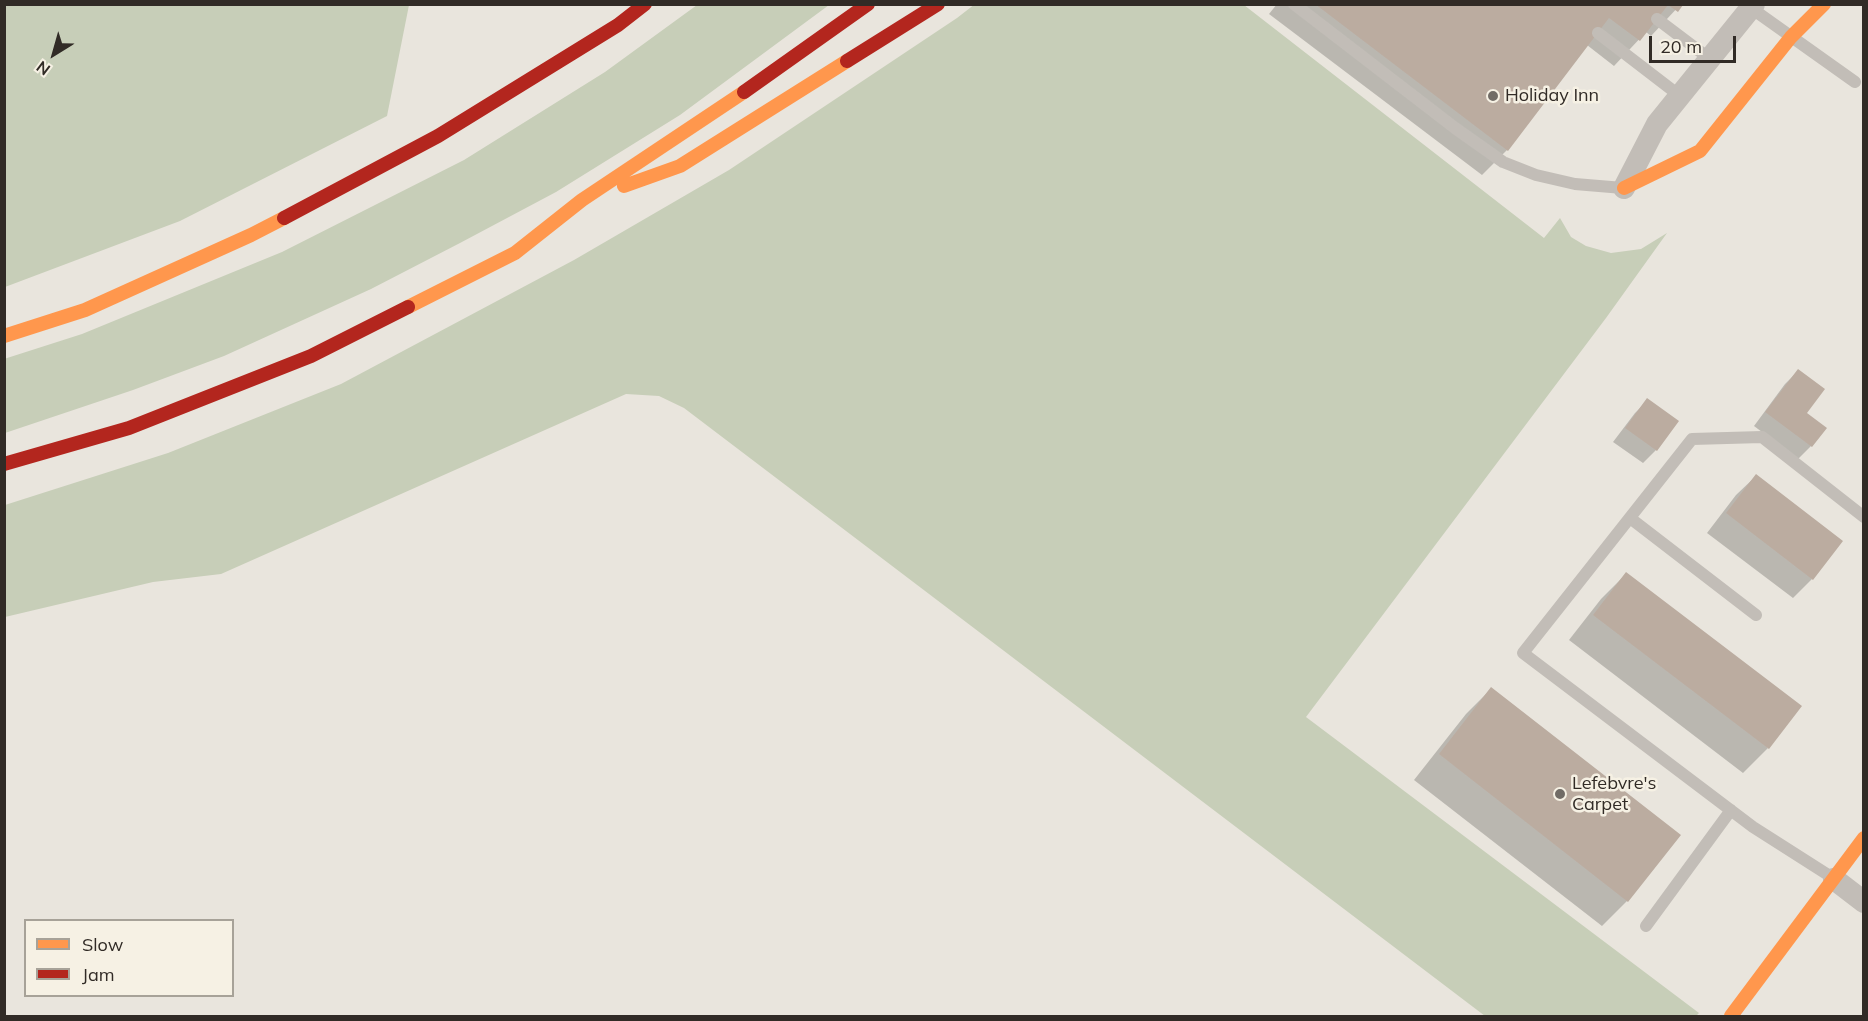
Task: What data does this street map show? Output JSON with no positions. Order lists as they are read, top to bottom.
{
  "places": ["Holiday Inn", "Lefebvre's Carpet"],
  "legend": ["Slow", "Jam"],
  "scale_bar": "20 m",
  "north": "bottom left"
}
